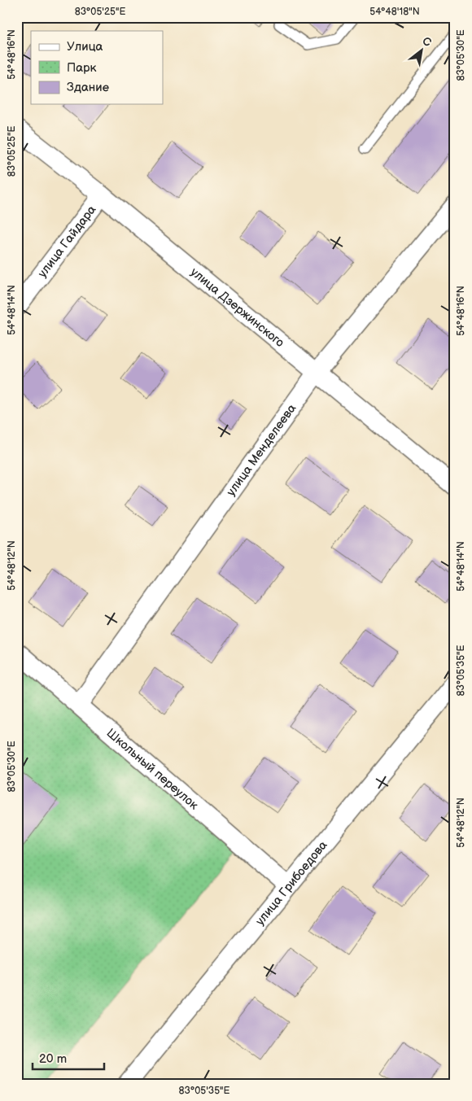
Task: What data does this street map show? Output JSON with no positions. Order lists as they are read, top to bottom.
{
  "streets": {
    "street": [
      "улица Гайдара",
      "улица Дзержинского",
      "улица Менделеева",
      "Школьный переулок",
      "улица Грибоедова"
    ]
  },
  "crossings": [
    ["улица Гайдара", "улица Дзержинского"],
    ["улица Дзержинского", "улица Менделеева"],
    ["улица Менделеева", "Школьный переулок"],
    ["Школьный переулок", "улица Грибоедова"]
  ],
  "legend": ["Улица", "Парк", "Здание"],
  "scale_bar": "20 m",
  "north": "top right",
  "coordinates": [
    "83°05'25\"E",
    "54°48'18\"N",
    "54°48'16\"N",
    "83°05'30\"E",
    "54°48'14\"N",
    "54°48'12\"N",
    "83°05'35\"E"
  ]
}
